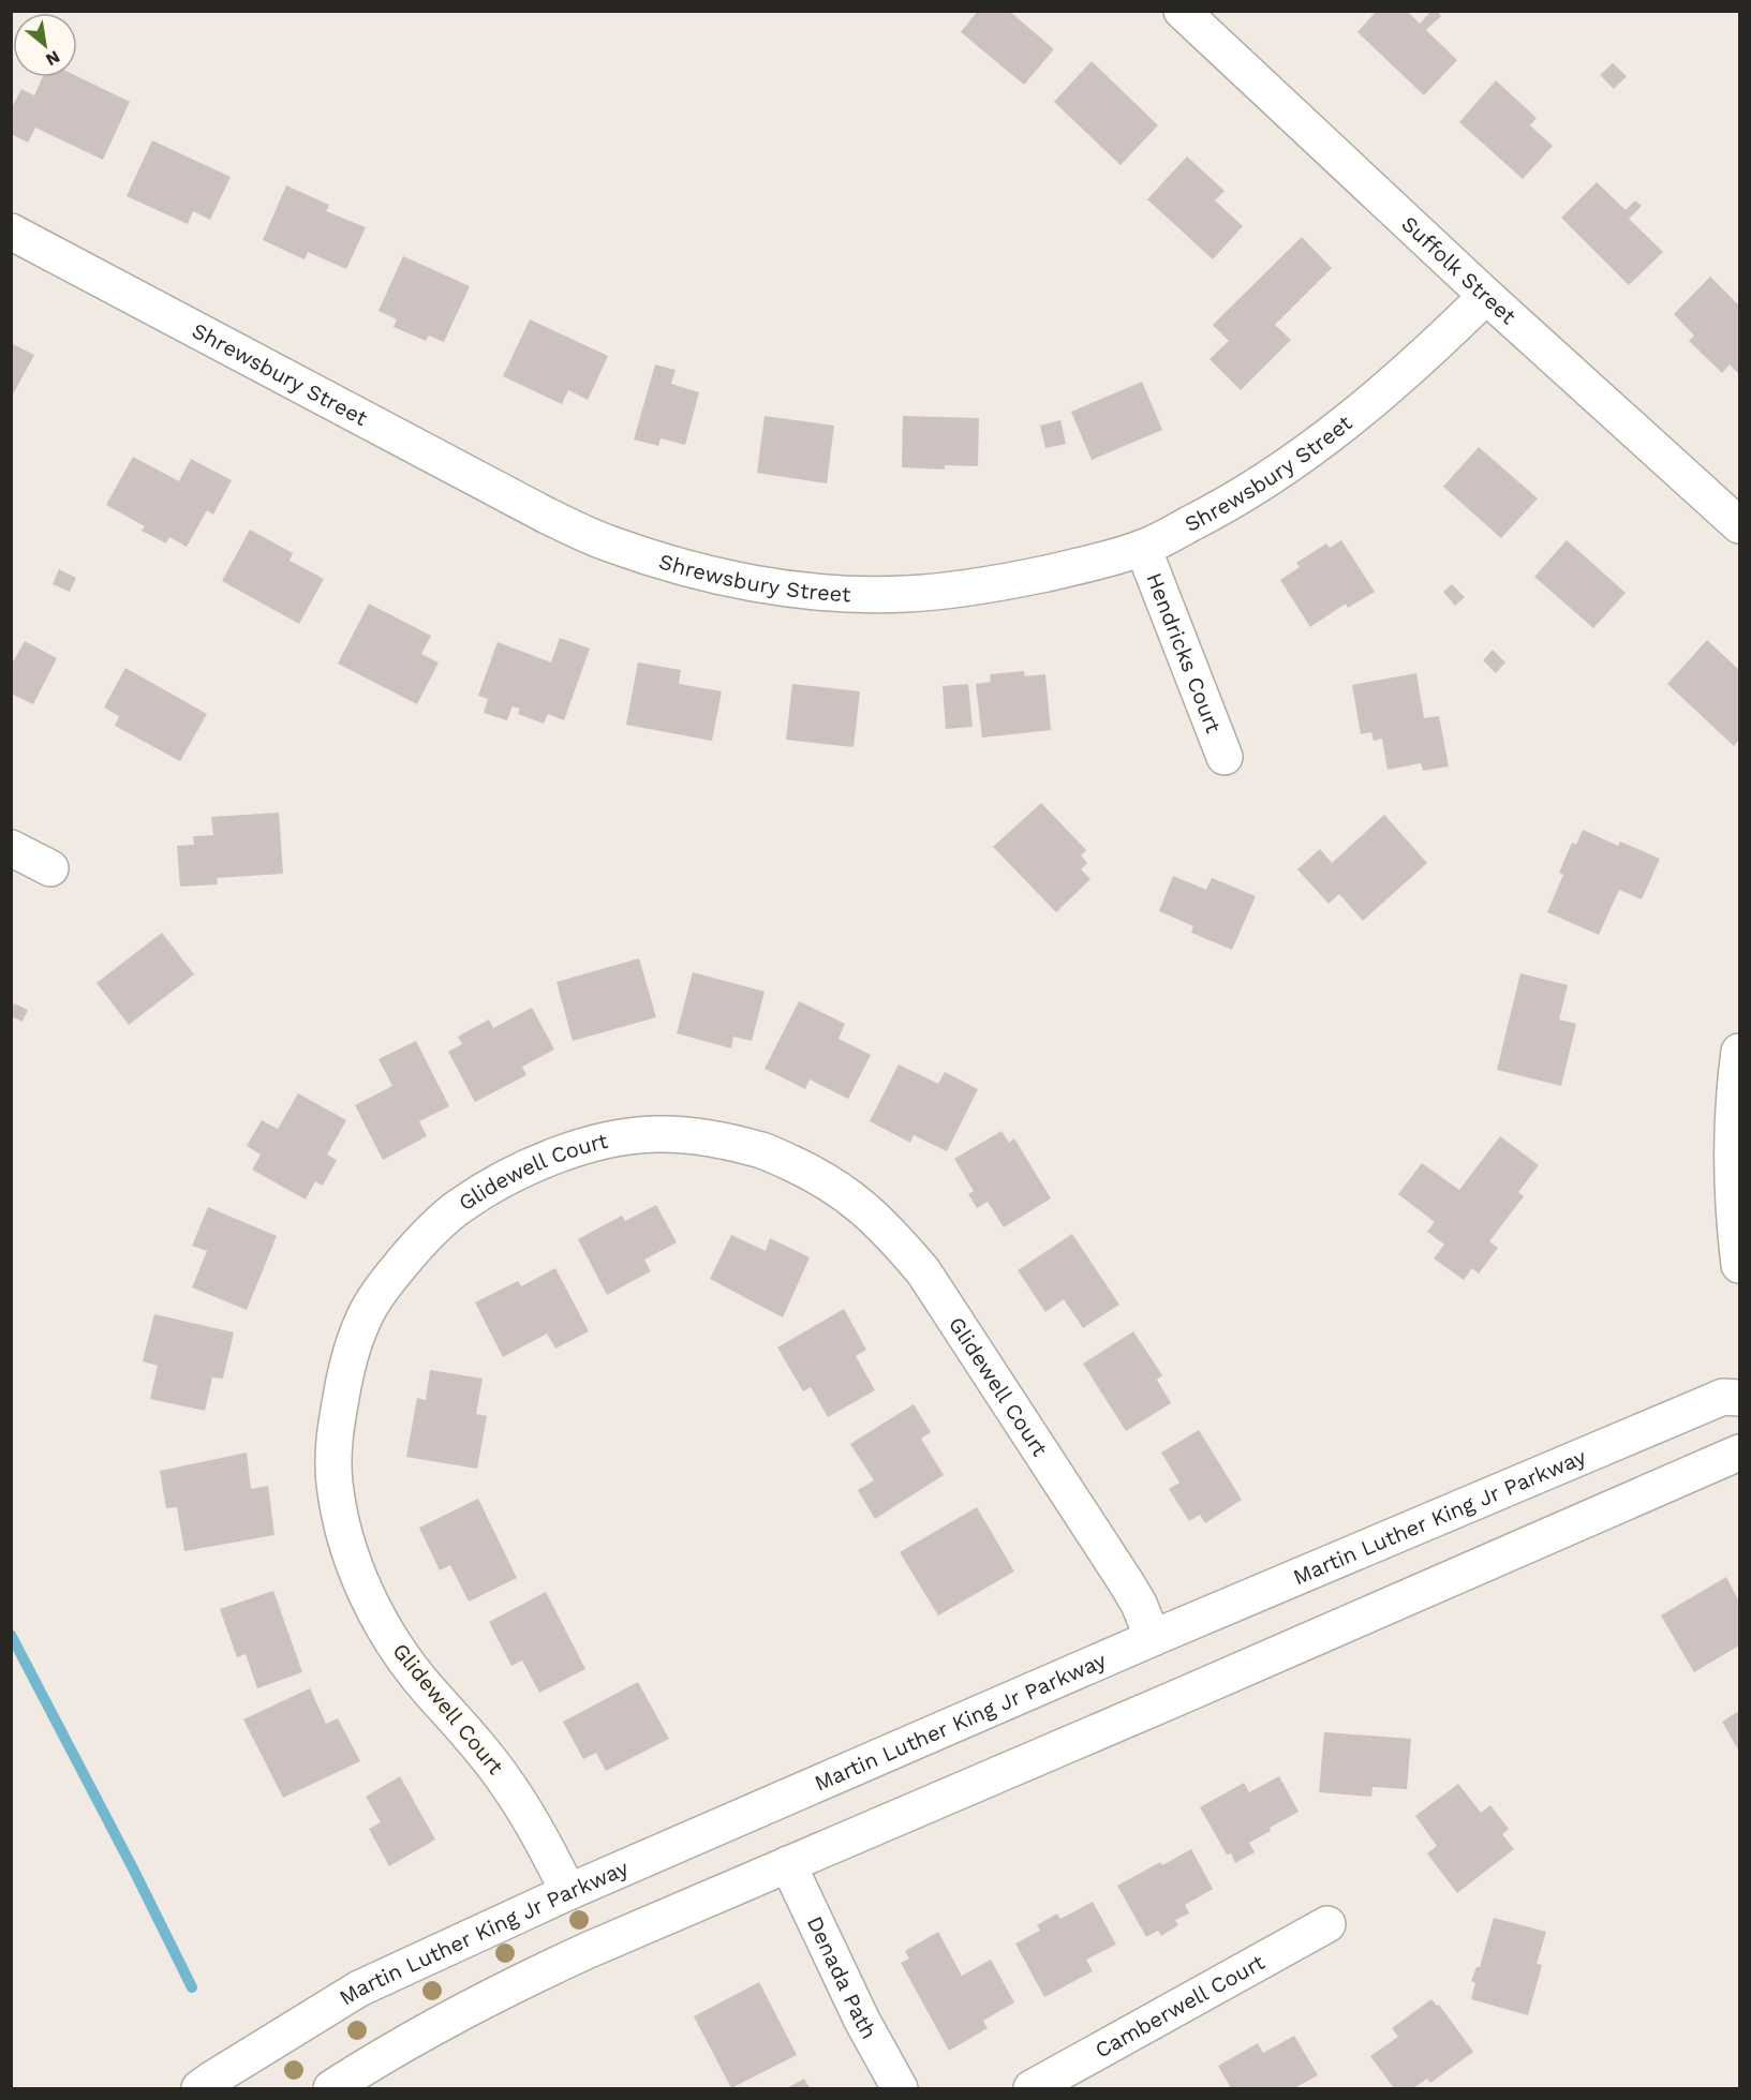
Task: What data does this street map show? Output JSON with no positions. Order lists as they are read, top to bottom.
{
  "streets": {
    "street": [
      "Suffolk Street",
      "Shrewsbury Street",
      "Hendricks Court",
      "Glidewell Court",
      "Martin Luther King Jr Parkway",
      "Denada Path",
      "Camberwell Court"
    ]
  },
  "crossings": [
    ["Suffolk Street", "Shrewsbury Street"],
    ["Shrewsbury Street", "Hendricks Court"],
    ["Glidewell Court", "Martin Luther King Jr Parkway"]
  ],
  "north": "bottom right"
}
